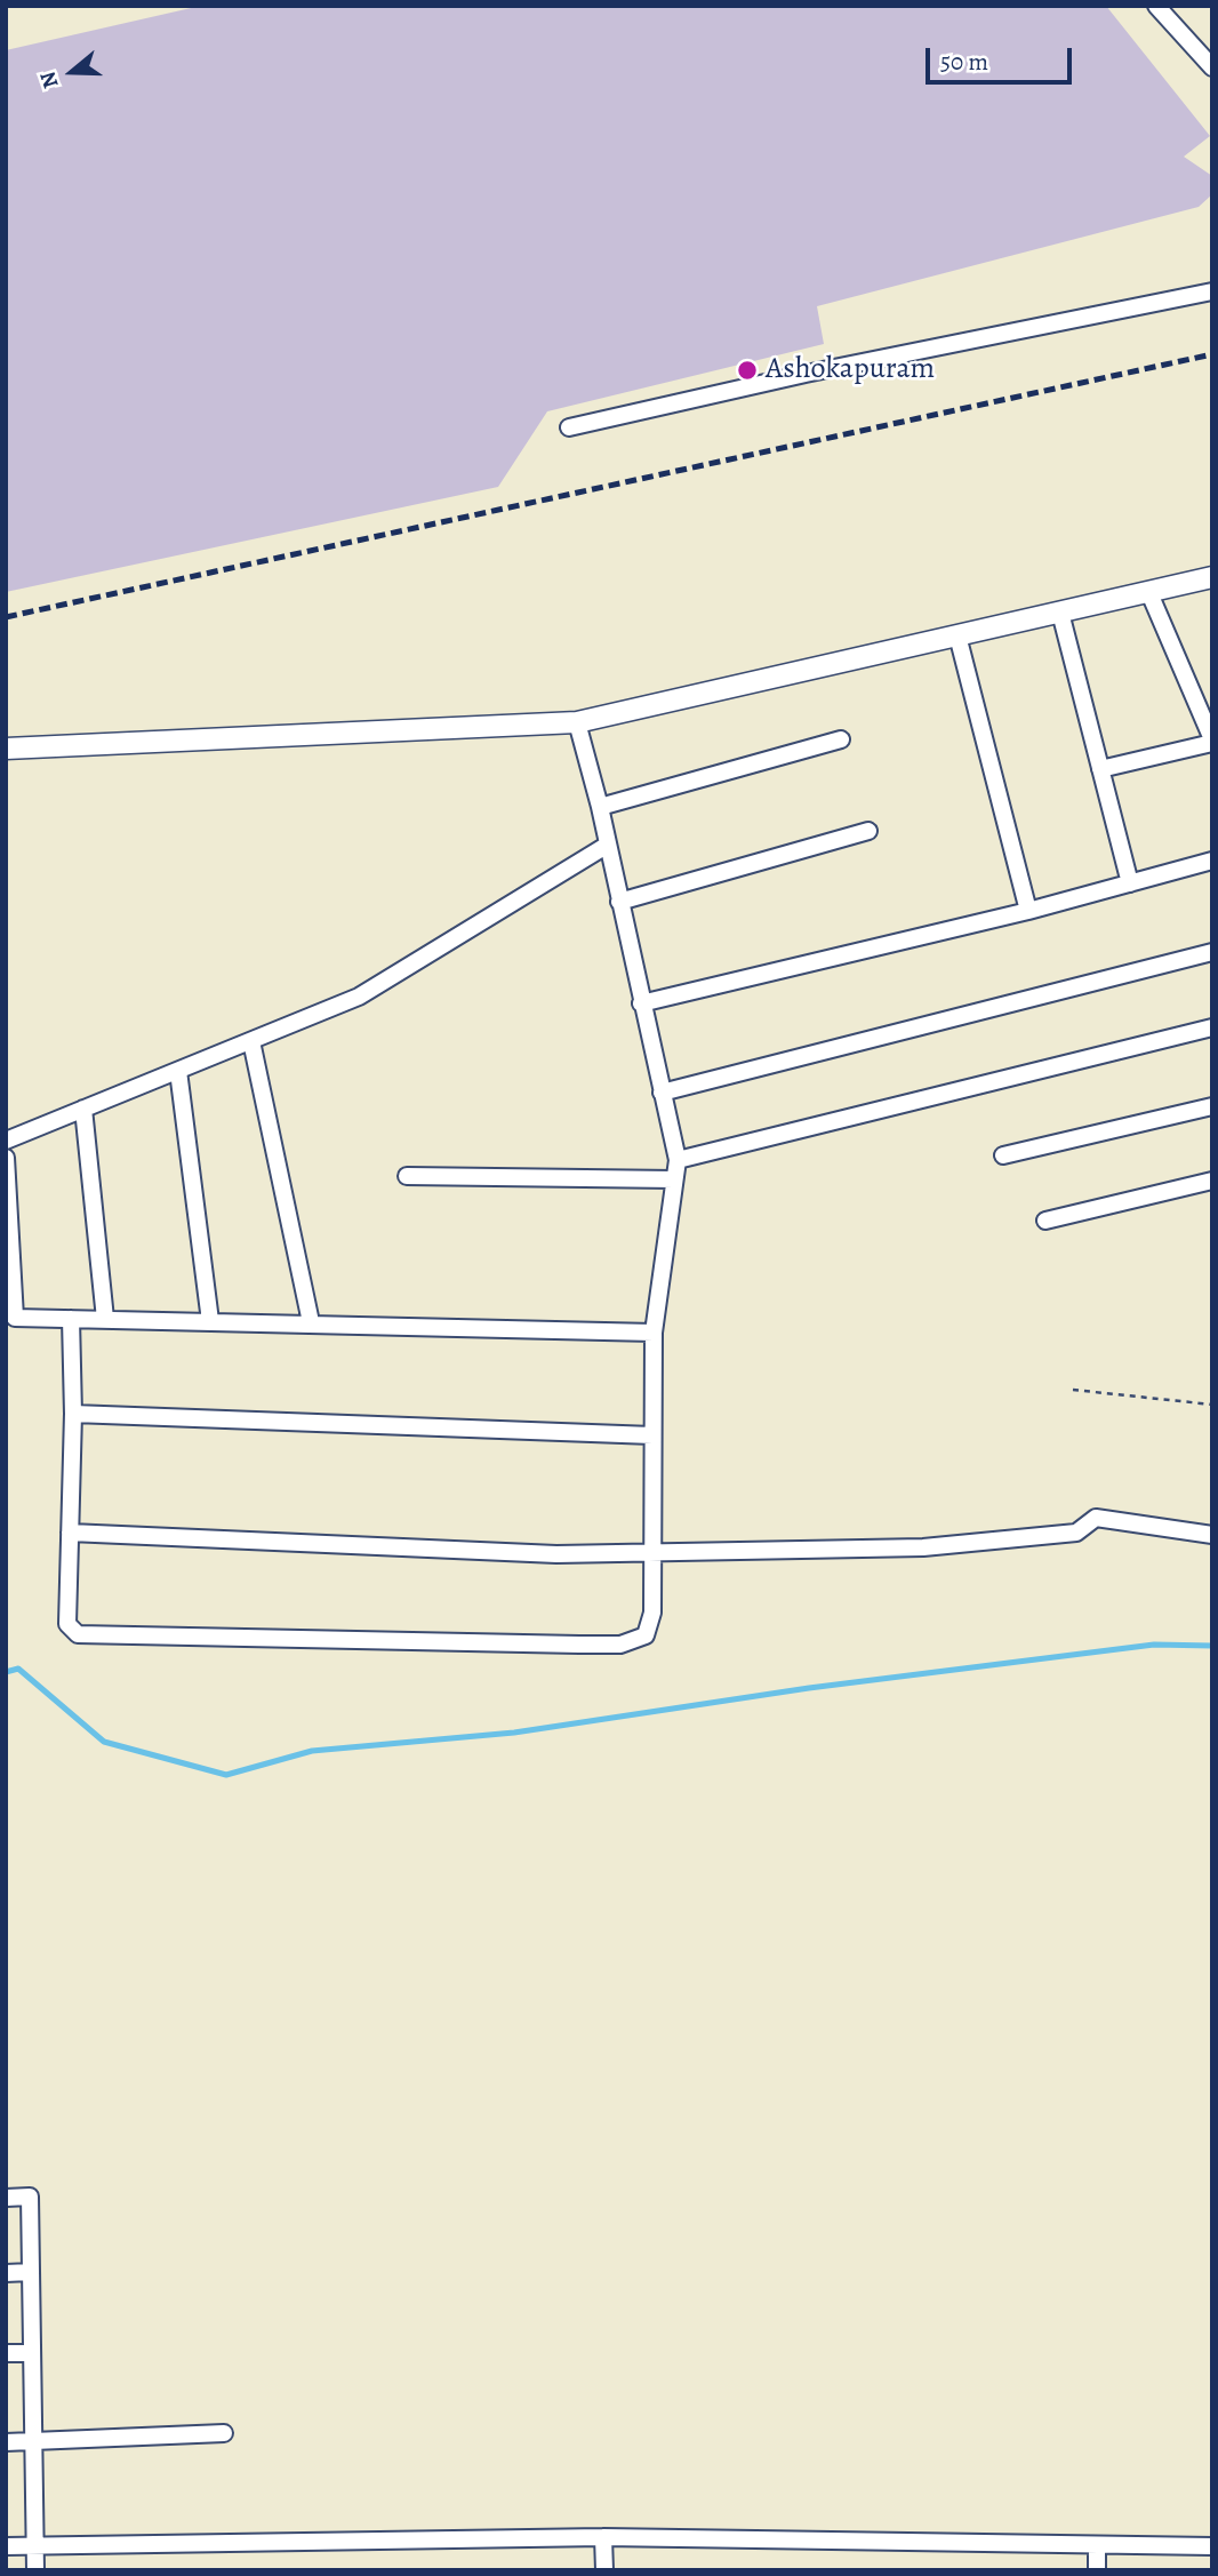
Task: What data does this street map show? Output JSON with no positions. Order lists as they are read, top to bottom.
{
  "places": ["Ashokapuram"],
  "scale_bar": "50 m",
  "north": "left"
}
